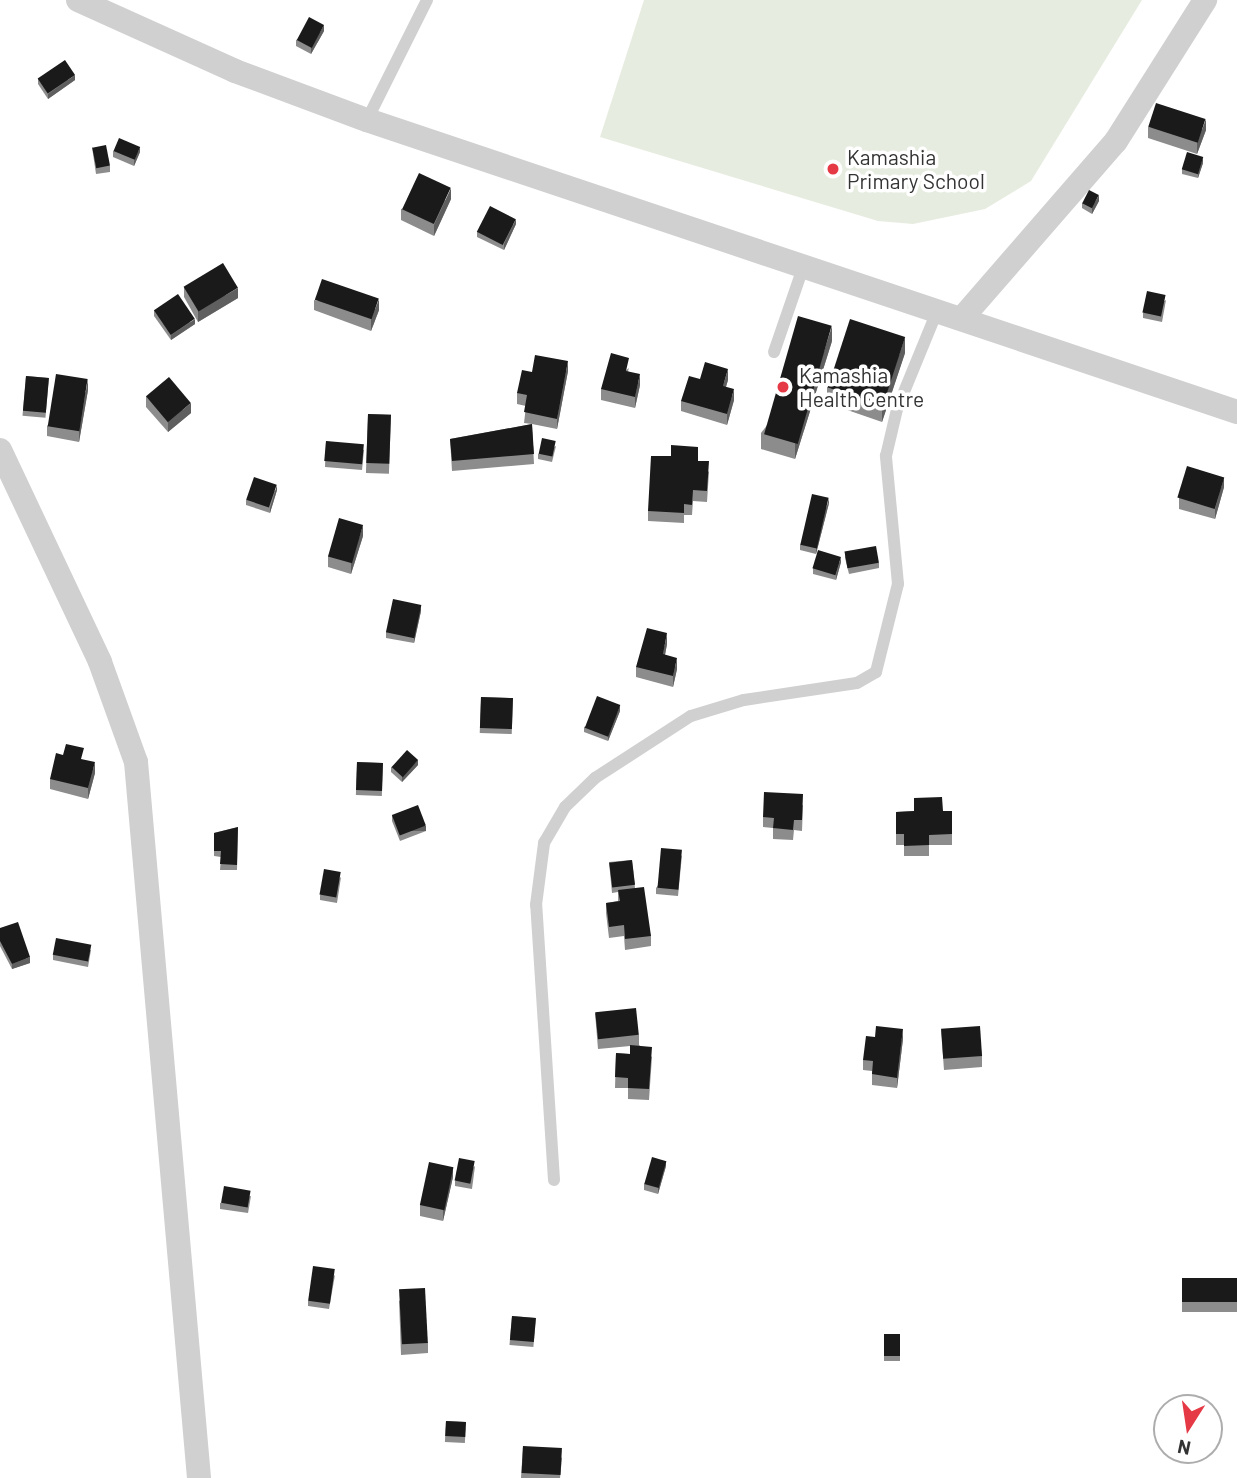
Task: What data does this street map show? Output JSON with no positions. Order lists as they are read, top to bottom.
{
  "places": ["Kamashia Primary School", "Kamashia Health Centre"],
  "north": "bottom"
}
